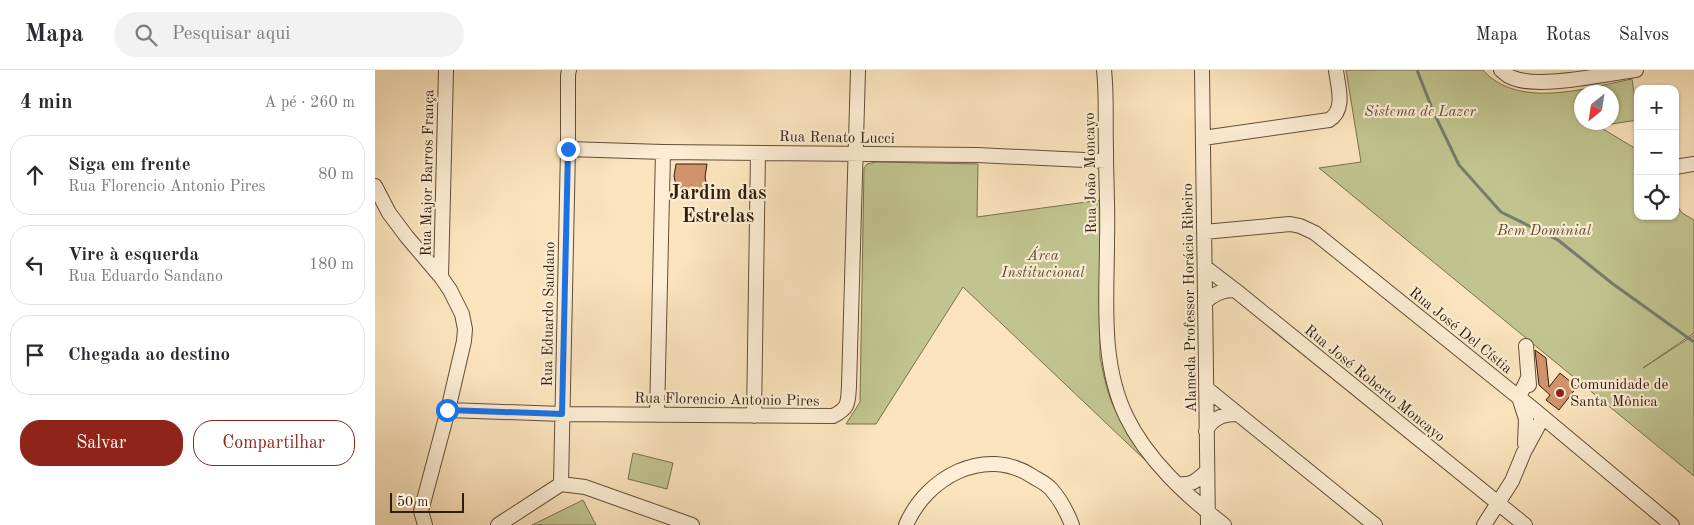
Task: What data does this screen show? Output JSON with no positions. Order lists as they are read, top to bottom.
{
  "streets": {
    "street": [
      "Rua Renato Lucci",
      "Rua Major Barros França",
      "Rua João Moncayo",
      "Alameda Professor Horácio Ribeiro",
      "Rua Eduardo Sandano",
      "Rua José Del Cístia",
      "Rua José Roberto Moncayo",
      "Rua Florencio Antonio Pires"
    ]
  },
  "crossings": [
    ["Rua Renato Lucci", "Rua João Moncayo"],
    ["Rua Renato Lucci", "Rua Eduardo Sandano"],
    ["Rua Renato Lucci", "Rua Florencio Antonio Pires"],
    ["Rua João Moncayo", "Alameda Professor Horácio Ribeiro"],
    ["Alameda Professor Horácio Ribeiro", "Rua José Del Cístia"],
    ["Alameda Professor Horácio Ribeiro", "Rua José Roberto Moncayo"],
    ["Rua Eduardo Sandano", "Rua Florencio Antonio Pires"]
  ],
  "districts": ["Jardim das Estrelas"],
  "parks": ["Sistema de Lazer", "Bem Dominial", "Área Institucional"],
  "places": ["Comunidade de Santa Mônica"],
  "scale_bar": "50 m",
  "north": "bottom left",
  "page": {
    "header": "Mapa",
    "search": "Pesquisar aqui",
    "nav": ["Mapa", "Rotas", "Salvos"],
    "heading": ["4 min", "A pé · 260 m"],
    "map_buttons": ["+", "−"],
    "list": [
      ["Siga em frente", "Rua Florencio Antonio Pires", "80 m"],
      ["Vire à esquerda", "Rua Eduardo Sandano", "180 m"],
      "Chegada ao destino"
    ],
    "buttons": ["Salvar", "Compartilhar"],
    "scale": "50 m"
  }
}
